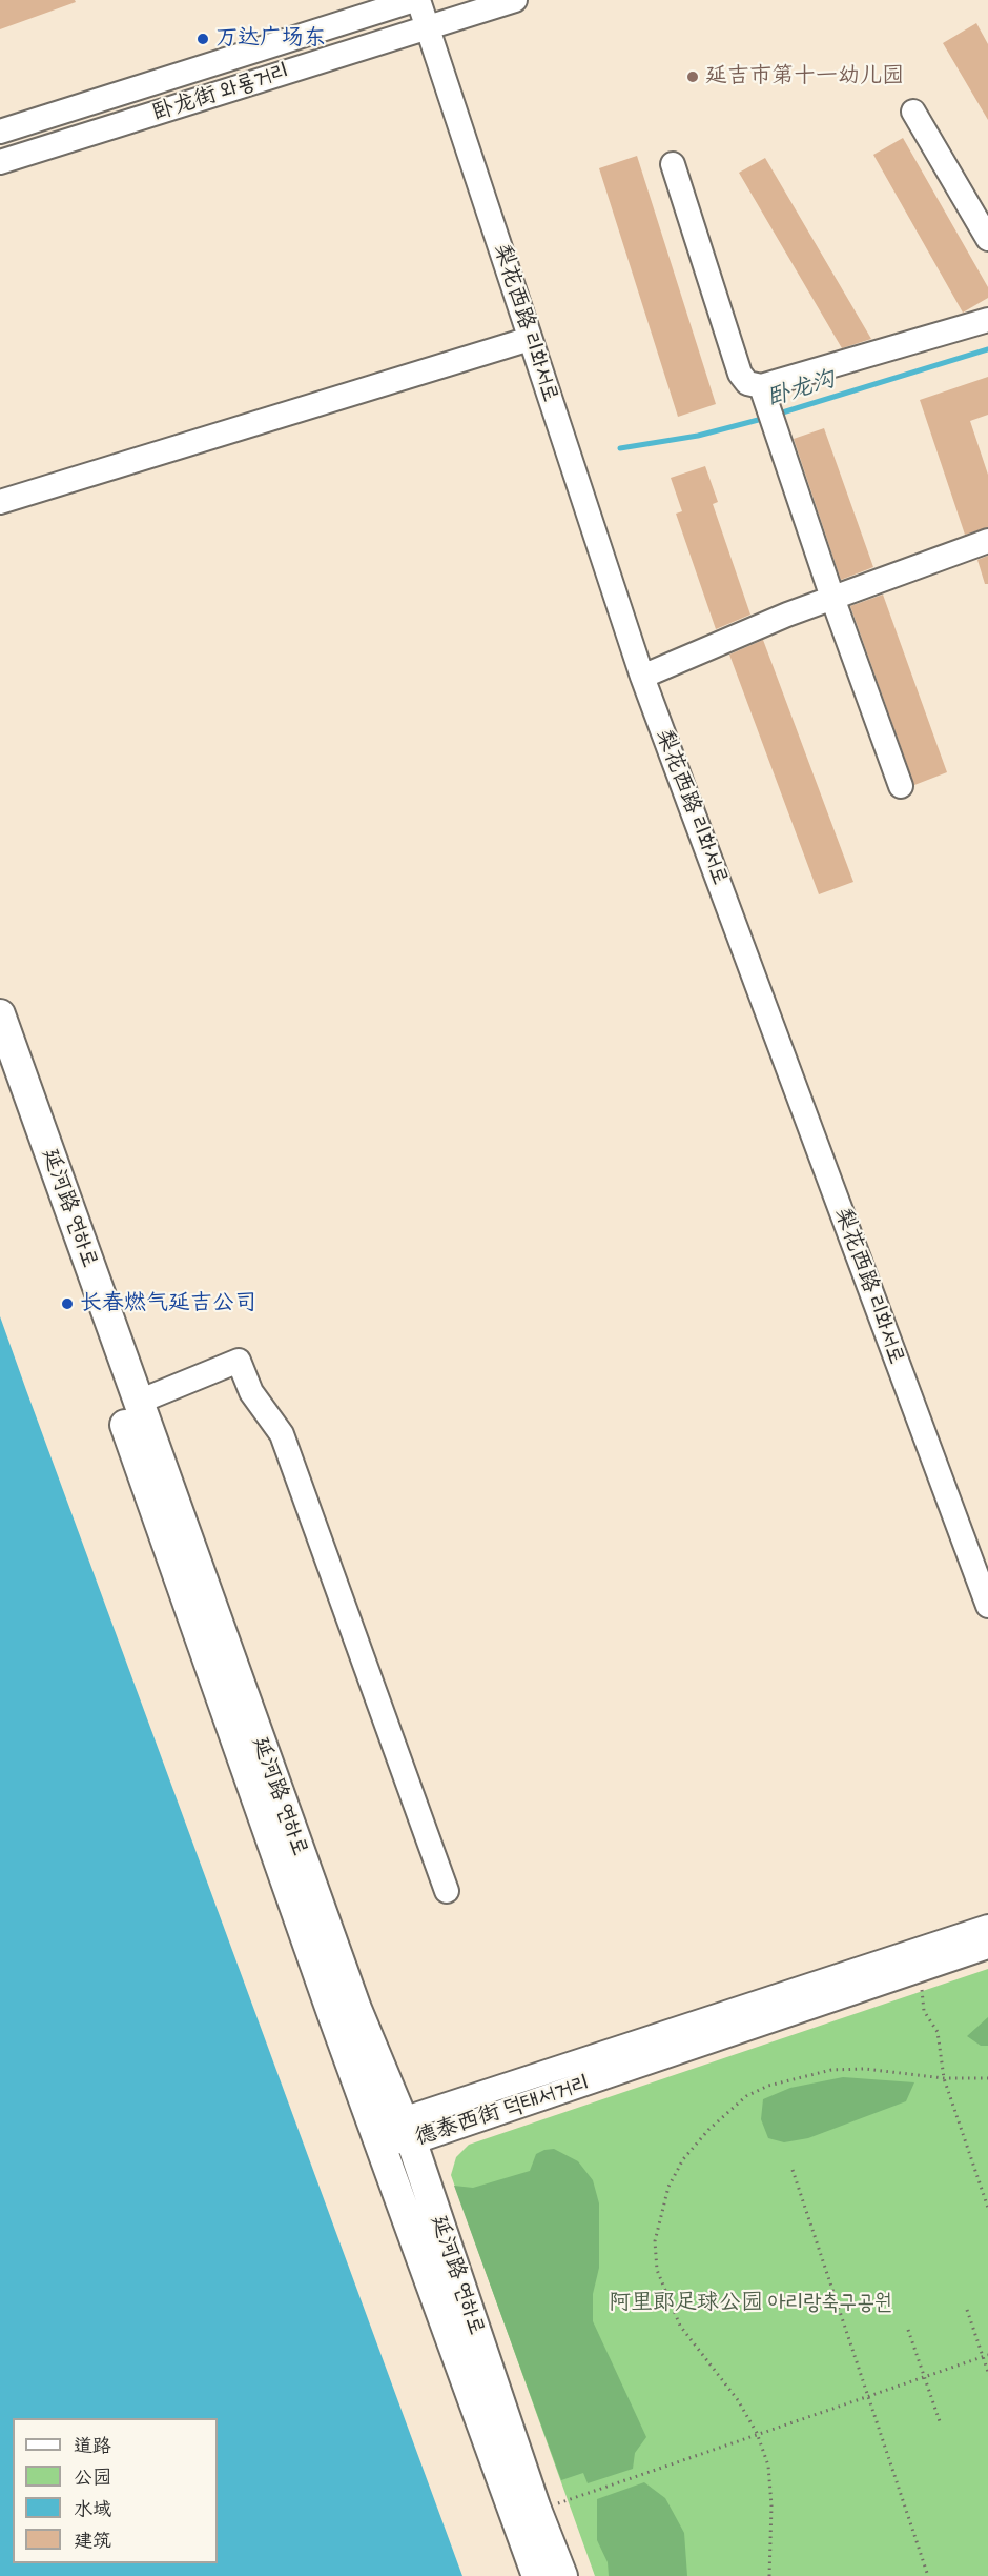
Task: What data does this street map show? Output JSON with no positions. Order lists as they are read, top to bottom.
{
  "streets": {
    "main road": ["延河路 연하로"],
    "street": ["卧龙街 와룡거리", "梨花西路 리화서로", "德泰西街 덕태서거리"]
  },
  "crossings": [
    ["卧龙街 와룡거리", "梨花西路 리화서로"],
    ["延河路 연하로", "德泰西街 덕태서거리"]
  ],
  "water": ["卧龙沟"],
  "parks": ["阿里郎足球公园 아리랑축구공원"],
  "places": ["万达广场东", "延吉市第十一幼儿园", "长春燃气延吉公司"],
  "legend": [
    "道路",
    "公园",
    "水域",
    "建筑"
  ]
}
